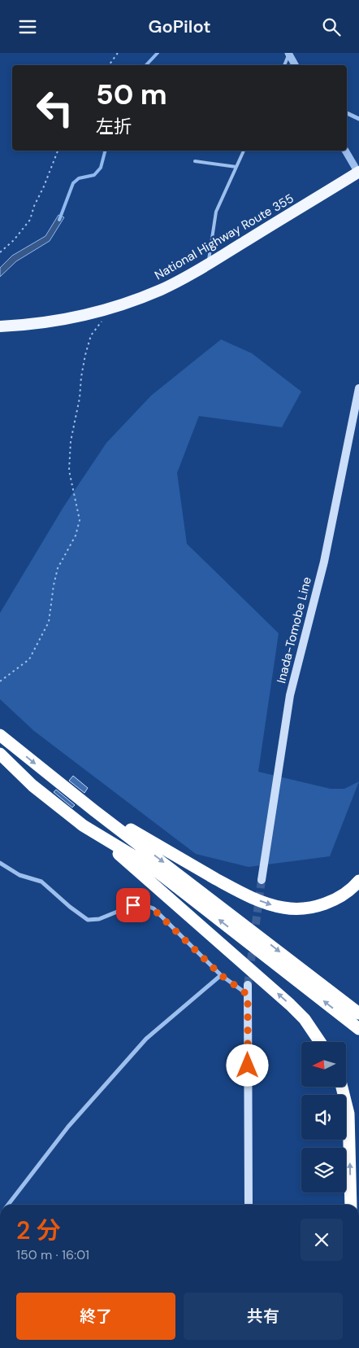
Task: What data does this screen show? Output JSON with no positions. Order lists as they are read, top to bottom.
{
  "streets": {
    "highway": ["National Highway Route 355"],
    "main road": ["Inada-Tomobe Line"]
  },
  "north": "left",
  "page": {
    "header": "GoPilot",
    "turn": ["50 m", "左折"],
    "heading": ["2 分", "150 m · 16:01"],
    "buttons": ["終了", "共有"]
  }
}
